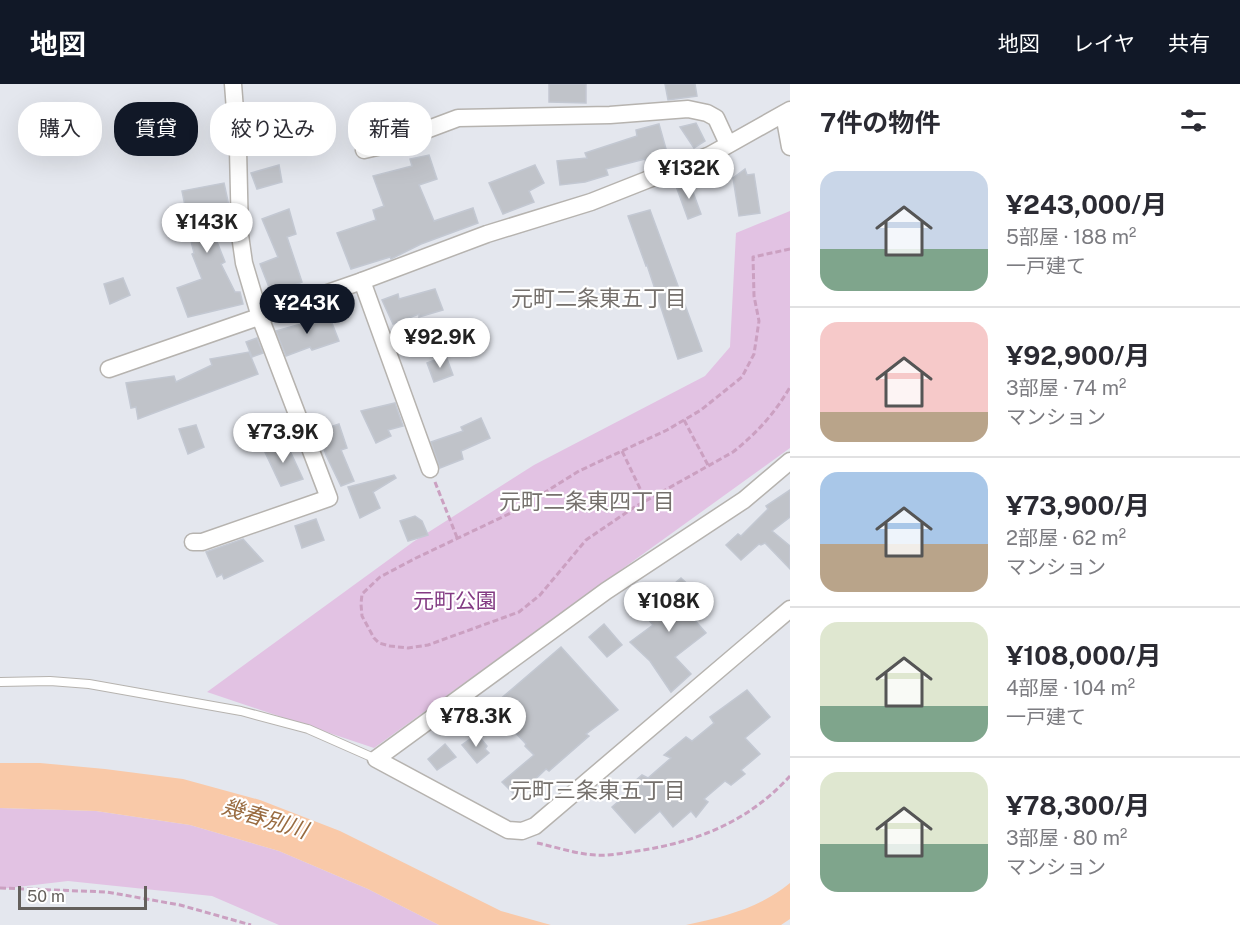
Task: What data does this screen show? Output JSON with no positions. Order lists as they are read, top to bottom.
{
  "districts": ["元町二条東五丁目", "元町二条東四丁目", "元町三条東五丁目"],
  "water": ["幾春別川"],
  "parks": ["元町公園"],
  "scale_bar": "50 m",
  "page": {
    "header": "地図",
    "nav": ["地図", "レイヤ", "共有"],
    "heading": "7件の物件",
    "chip": [
      "購入",
      "賃貸",
      "絞り込み",
      "新着"
    ],
    "price": [
      "¥132K",
      "¥143K",
      "¥243K",
      "¥92.9K",
      "¥73.9K",
      "¥108K",
      "¥78.3K"
    ],
    "list": [
      {
        "name": "¥243,000/月",
        "note": "5部屋 · 188 m² · 一戸建て"
      },
      {
        "name": "¥92,900/月",
        "note": "3部屋 · 74 m² · マンション"
      },
      {
        "name": "¥73,900/月",
        "note": "2部屋 · 62 m² · マンション"
      },
      {
        "name": "¥108,000/月",
        "note": "4部屋 · 104 m² · 一戸建て"
      },
      {
        "name": "¥78,300/月",
        "note": "3部屋 · 80 m² · マンション"
      }
    ],
    "scale": "50 m"
  }
}
